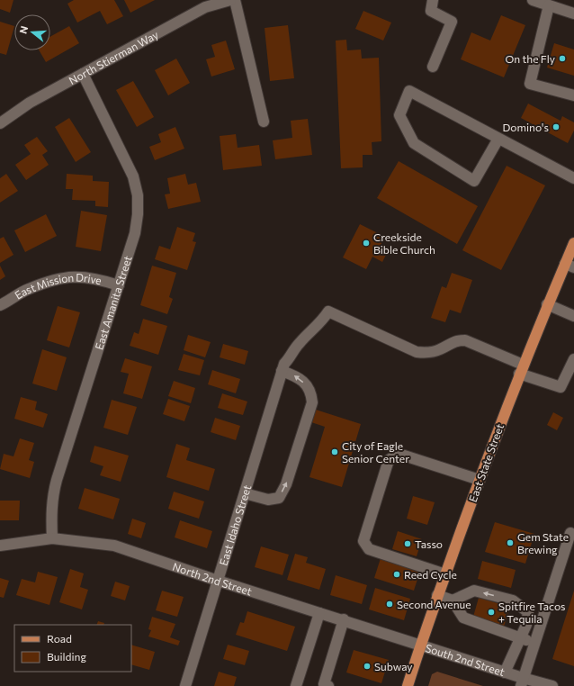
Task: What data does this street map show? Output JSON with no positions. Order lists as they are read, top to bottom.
{
  "streets": {
    "main road": ["East State Street"],
    "street": [
      "North Stierman Way",
      "East Mission Drive",
      "East Amanita Street",
      "East Idaho Street",
      "North 2nd Street",
      "South 2nd Street"
    ]
  },
  "crossings": [
    ["North Stierman Way", "East Amanita Street"],
    ["East Mission Drive", "East Amanita Street"],
    ["East Amanita Street", "North 2nd Street"],
    ["East State Street", "East Idaho Street"],
    ["East State Street", "North 2nd Street"],
    ["East State Street", "South 2nd Street"],
    ["East Idaho Street", "North 2nd Street"],
    ["North 2nd Street", "South 2nd Street"]
  ],
  "places": [
    "On the Fly",
    "Domino's",
    "Creekside Bible Church",
    "City of Eagle Senior Center",
    "Gem State Brewing",
    "Tasso",
    "Reed Cycle",
    "Second Avenue",
    "Spitfire Tacos + Tequila",
    "Subway"
  ],
  "legend": ["Road", "Building"],
  "north": "left"
}
